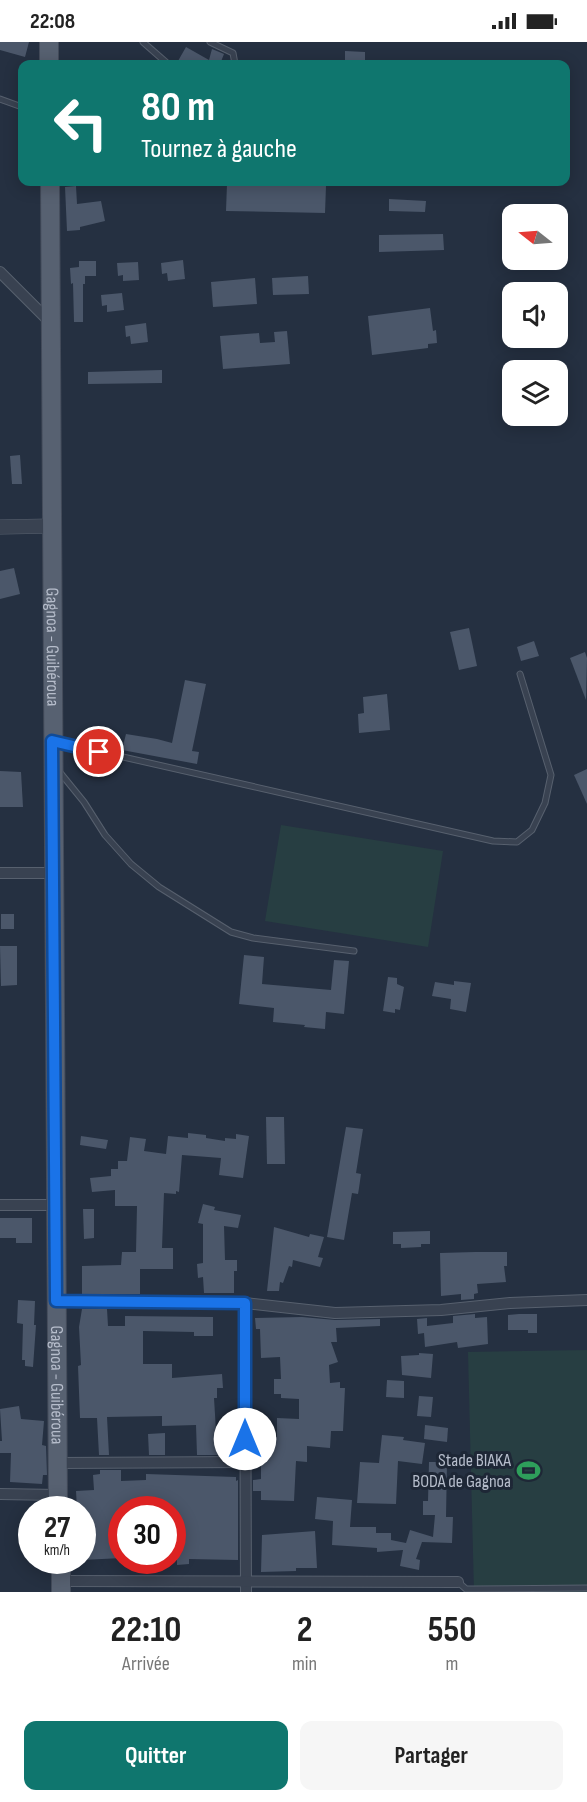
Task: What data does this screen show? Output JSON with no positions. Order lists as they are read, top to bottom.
{
  "streets": {
    "main road": ["Gagnoa - Guibéroua"]
  },
  "places": {
    "sports": ["Stade BIAKA BODA de Gagnoa"]
  },
  "north": "left",
  "page": {
    "status": "22:08",
    "turn": ["80 m", "Tournez à gauche"],
    "speed": "27 km/h",
    "limit": "30",
    "eta": [
      "22:10",
      "Arrivée",
      "2",
      "min",
      "550",
      "m"
    ],
    "buttons": ["Quitter", "Partager"]
  }
}
